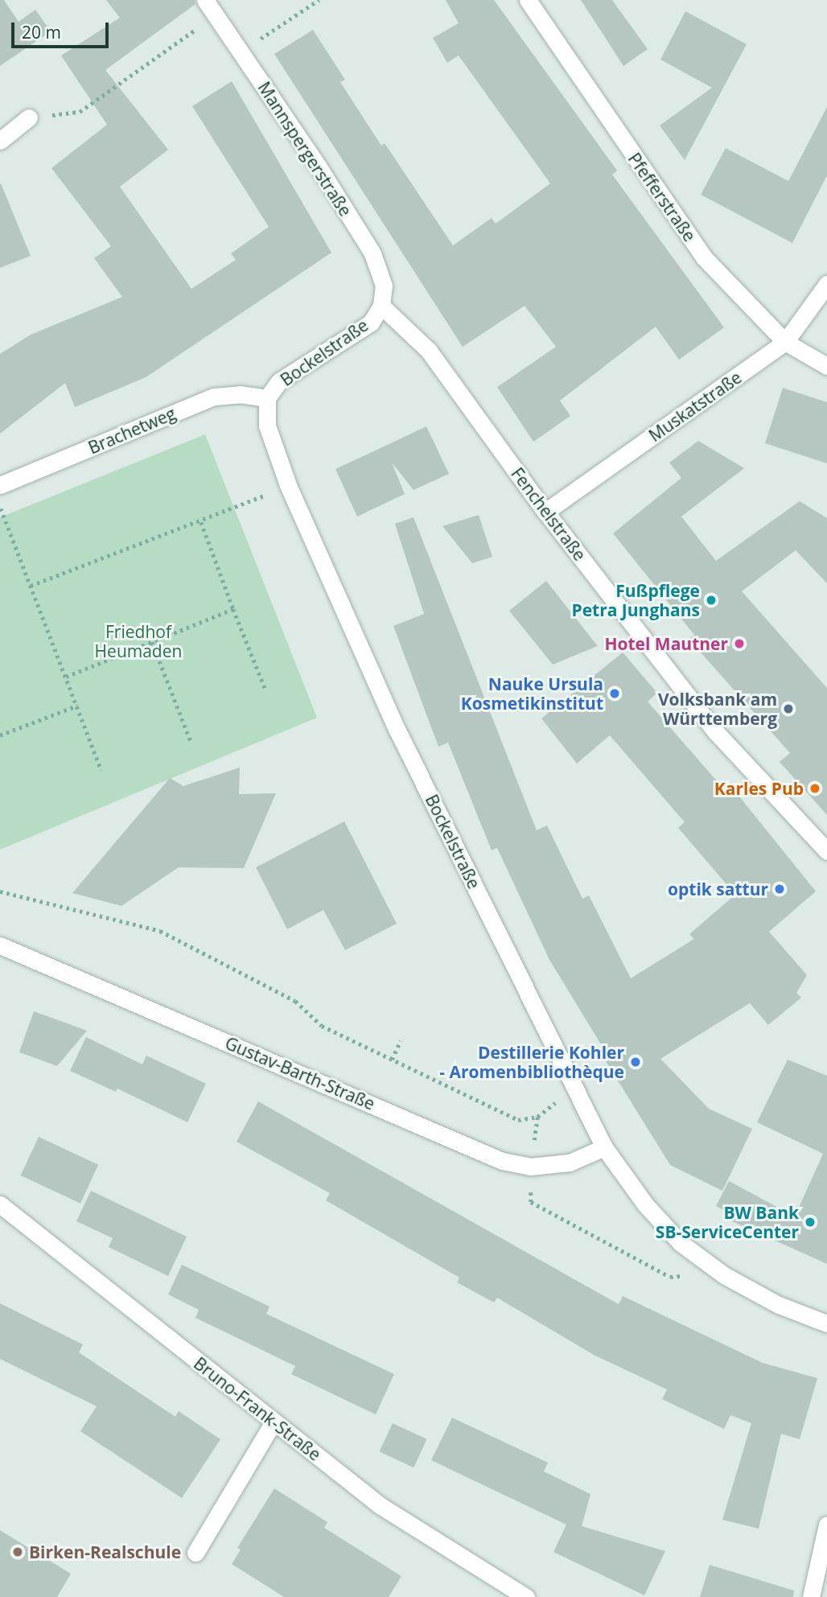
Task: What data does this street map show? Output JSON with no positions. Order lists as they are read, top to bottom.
{
  "streets": {
    "street": [
      "Mannspergerstraße",
      "Pfefferstraße",
      "Bockelstraße",
      "Muskatstraße",
      "Brachetweg",
      "Fenchelstraße",
      "Gustav-Barth-Straße",
      "Bruno-Frank-Straße"
    ]
  },
  "crossings": [
    ["Mannspergerstraße", "Bockelstraße"],
    ["Mannspergerstraße", "Fenchelstraße"],
    ["Pfefferstraße", "Muskatstraße"],
    ["Bockelstraße", "Brachetweg"],
    ["Bockelstraße", "Fenchelstraße"],
    ["Bockelstraße", "Gustav-Barth-Straße"],
    ["Muskatstraße", "Fenchelstraße"]
  ],
  "parks": ["Friedhof Heumaden"],
  "places": [
    "Fußpflege Petra Junghans",
    "Hotel Mautner",
    "Nauke Ursula Kosmetikinstitut",
    "Volksbank am Württemberg",
    "Karles Pub",
    "optik sattur",
    "Destillerie Kohler - Aromenbibliothèque",
    "BW Bank SB-ServiceCenter",
    "Birken-Realschule"
  ],
  "scale_bar": "20 m"
}
